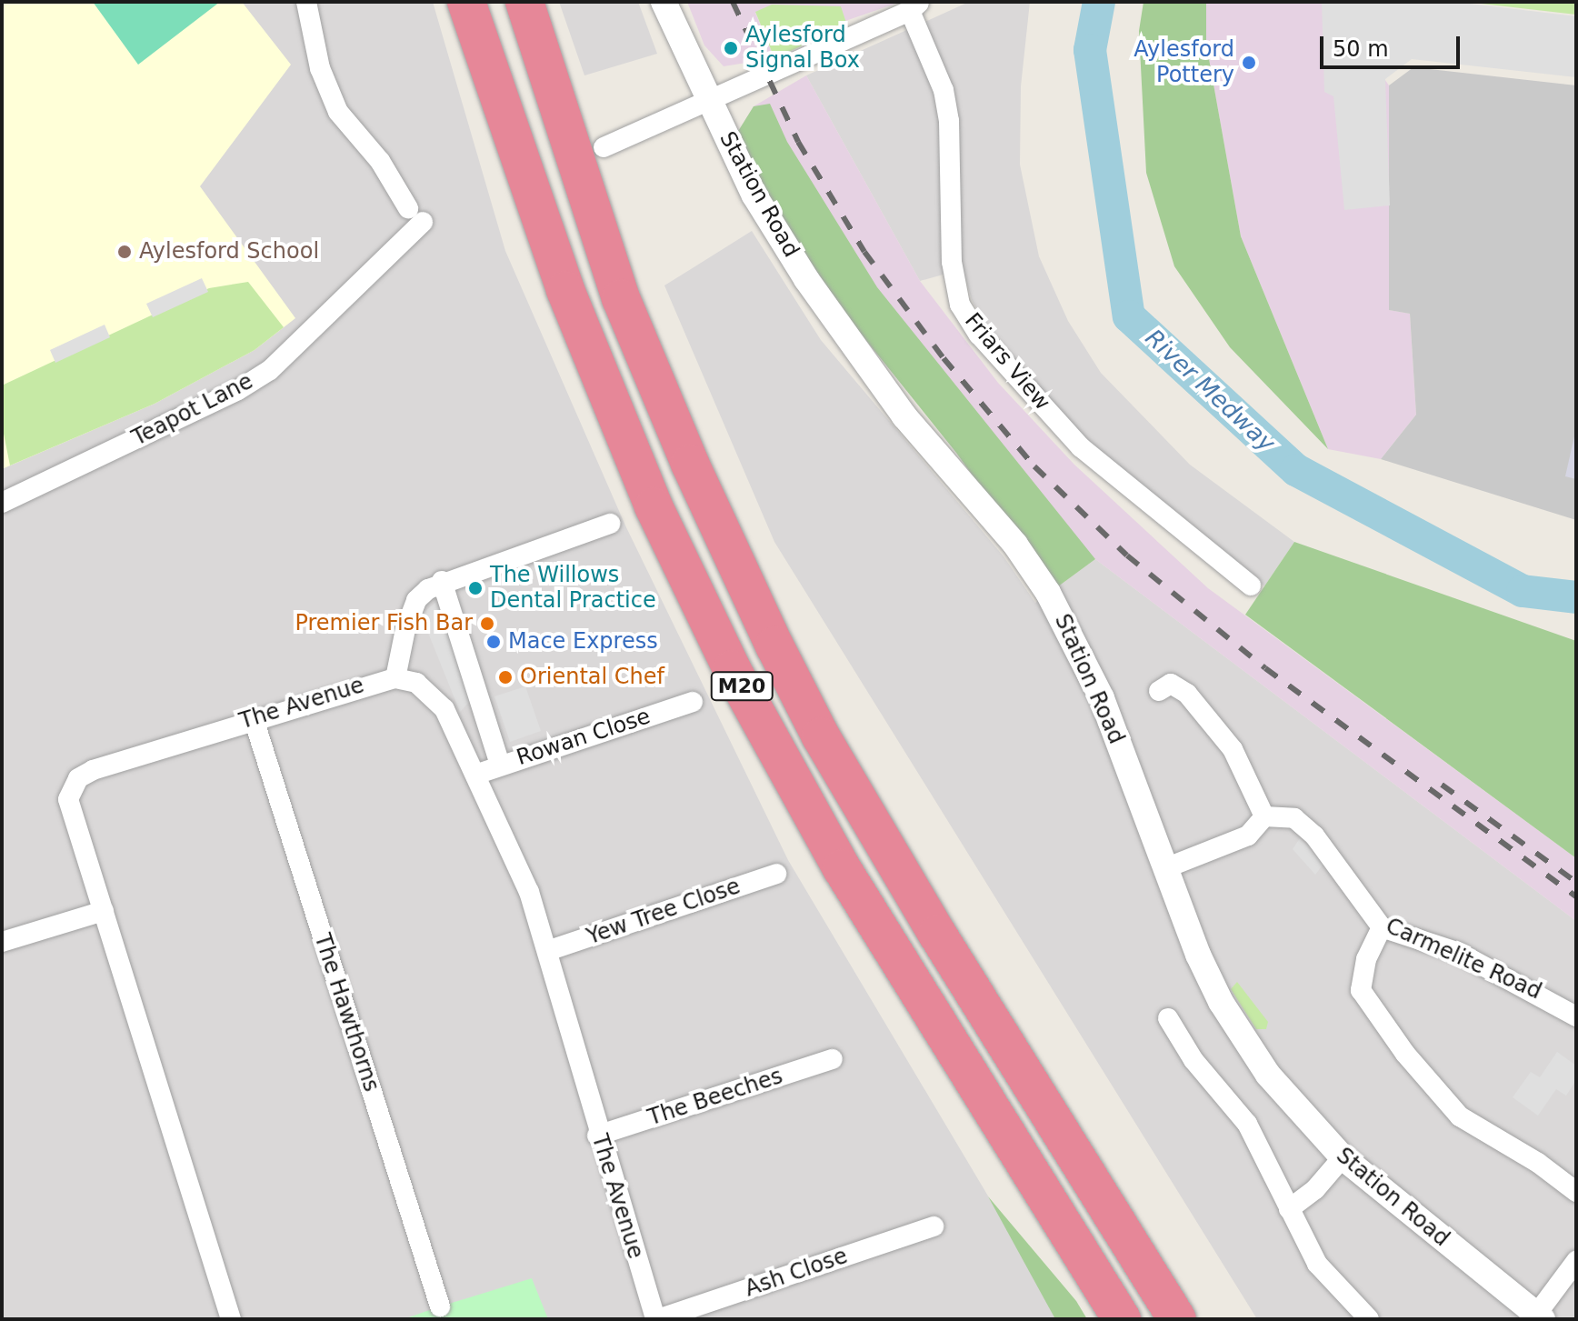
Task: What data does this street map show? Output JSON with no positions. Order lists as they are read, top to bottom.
{
  "streets": {
    "highway": ["M20"],
    "street": [
      "Station Road",
      "Friars View",
      "Teapot Lane",
      "The Avenue",
      "Rowan Close",
      "Yew Tree Close",
      "Carmelite Road",
      "The Hawthorns",
      "The Beeches",
      "Ash Close"
    ]
  },
  "crossings": [
    ["The Avenue", "Rowan Close"],
    ["The Avenue", "Yew Tree Close"],
    ["The Avenue", "The Hawthorns"],
    ["The Avenue", "The Beeches"],
    ["The Avenue", "Ash Close"]
  ],
  "water": ["River Medway"],
  "places": [
    "Aylesford Signal Box",
    "Aylesford Pottery",
    "Aylesford School",
    "The Willows Dental Practice",
    "Premier Fish Bar",
    "Mace Express",
    "Oriental Chef"
  ],
  "scale_bar": "50 m"
}
